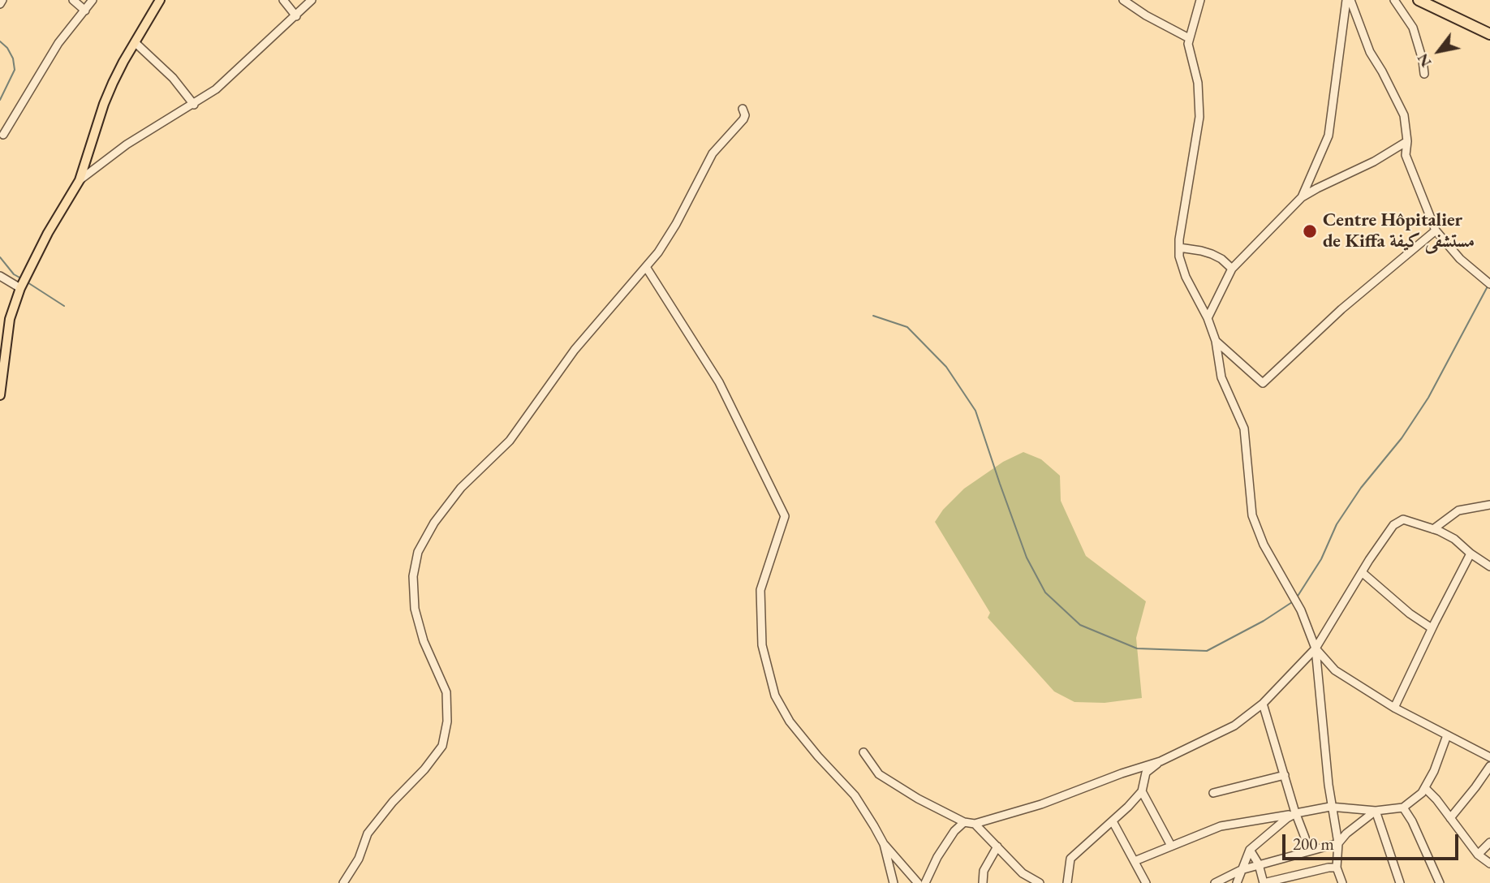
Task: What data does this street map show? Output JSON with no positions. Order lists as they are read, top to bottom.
{
  "places": ["Centre Hôpitalier de Kiffa مستشفى كيفة"],
  "scale_bar": "200 m",
  "north": "bottom left"
}
